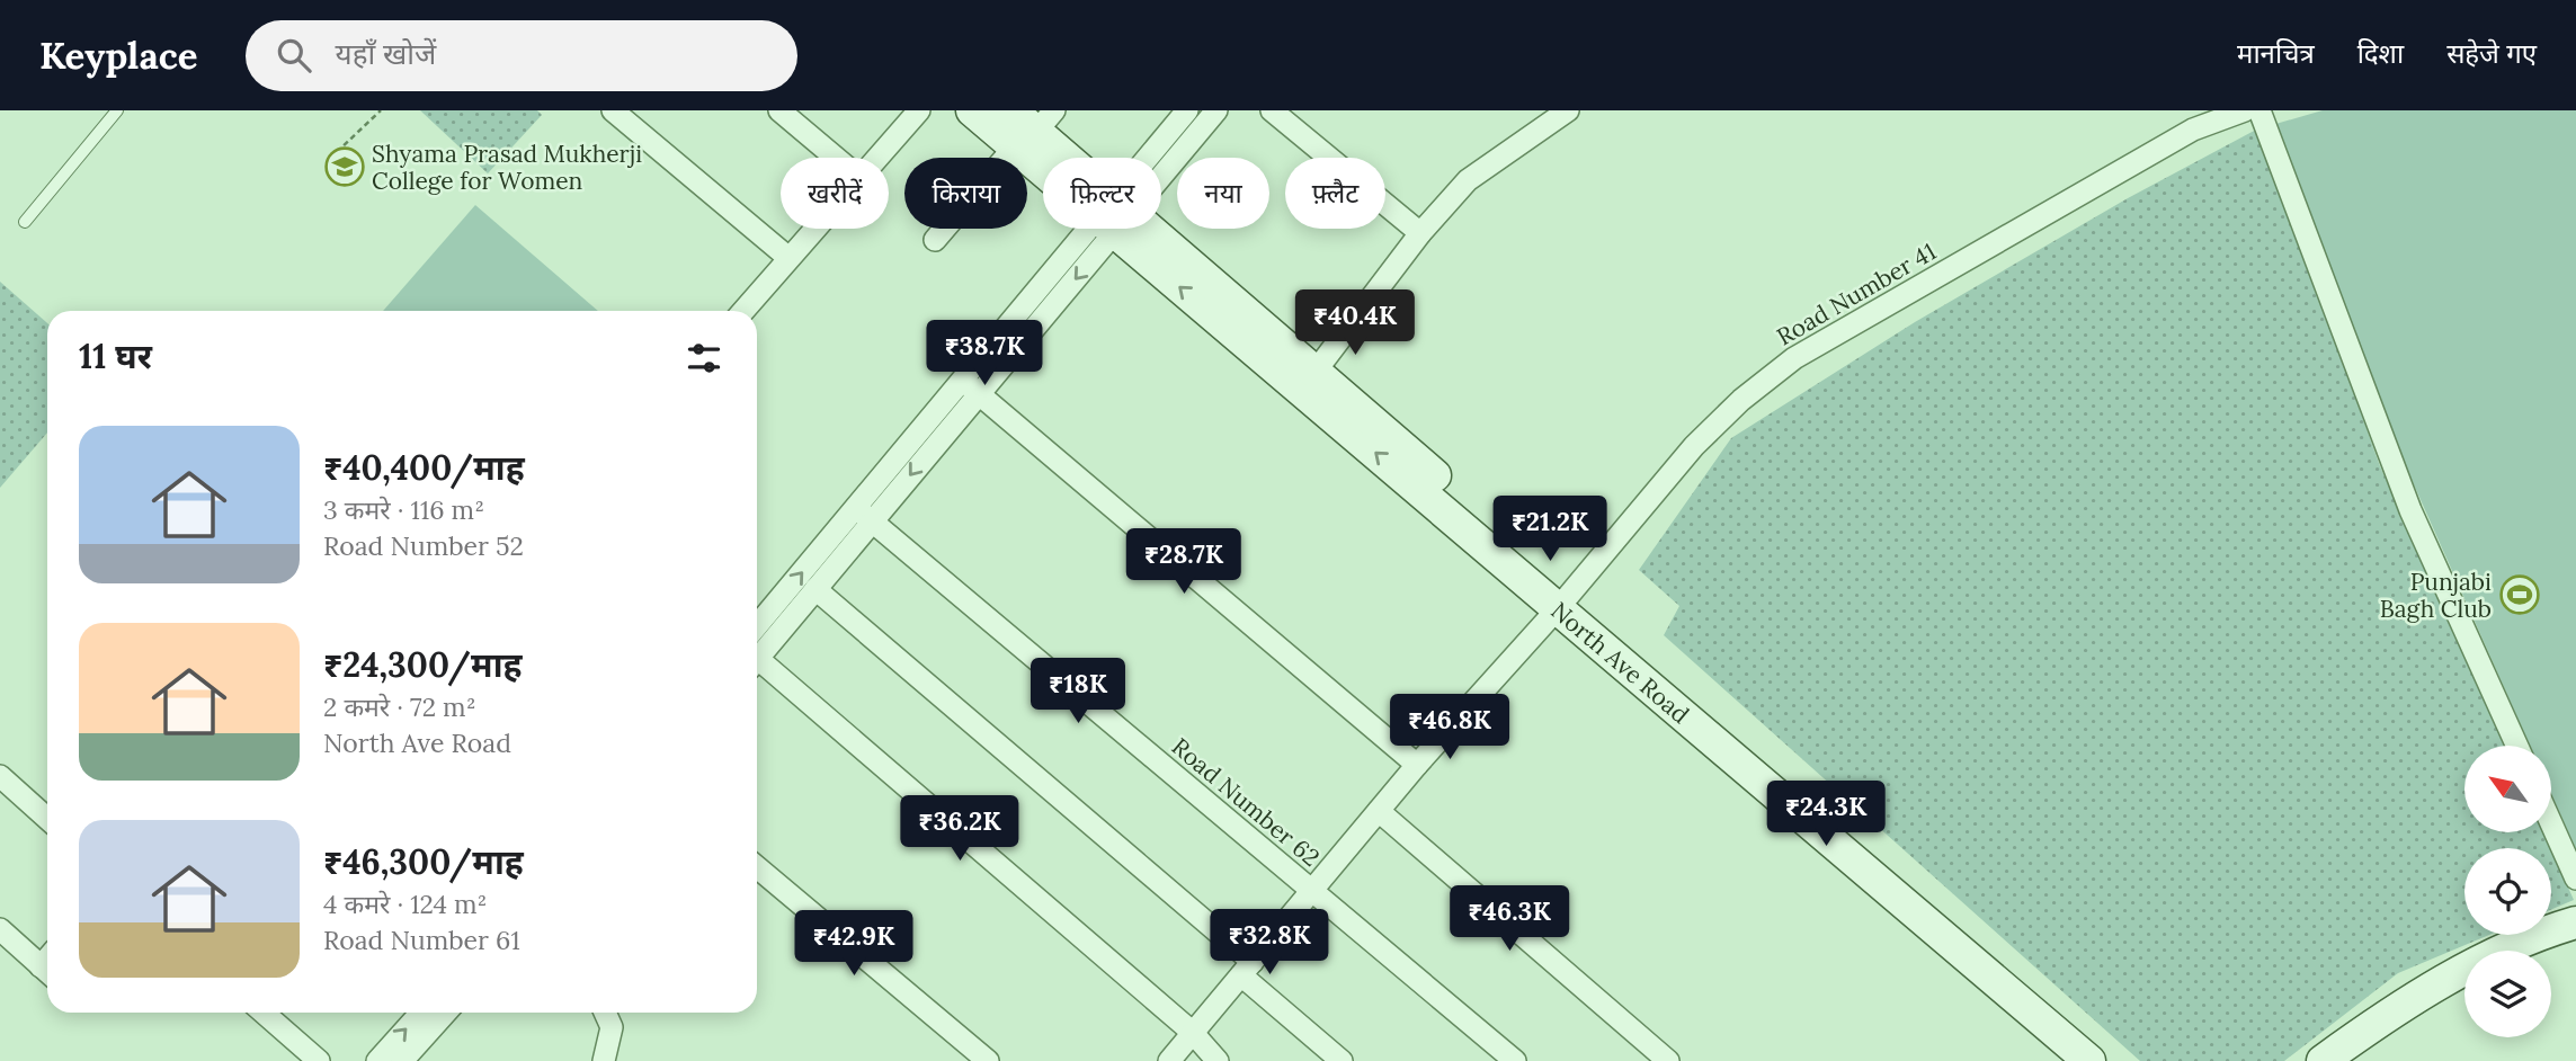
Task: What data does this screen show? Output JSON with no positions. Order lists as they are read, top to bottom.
{
  "streets": {
    "street": ["Road Number 41", "North Ave Road", "Road Number 62"]
  },
  "crossings": [
    ["Road Number 41", "North Ave Road"],
    ["Road Number 41", "Road Number 62"]
  ],
  "places": {
    "school or university": ["Shyama Prasad Mukherji College for Women"],
    "sports": ["Punjabi Bagh Club"]
  },
  "north": "top left",
  "page": {
    "header": "Keyplace",
    "search": "यहाँ खोजें",
    "nav": ["मानचित्र", "दिशा", "सहेजे गए"],
    "chip": [
      "खरीदें",
      "किराया",
      "फ़िल्टर",
      "नया",
      "फ़्लैट"
    ],
    "price": [
      "₹40.4K",
      "₹38.7K",
      "₹21.2K",
      "₹28.7K",
      "₹18K",
      "₹46.8K",
      "₹24.3K",
      "₹36.2K",
      "₹46.3K",
      "₹32.8K",
      "₹42.9K"
    ],
    "heading": "11 घर",
    "list": [
      {
        "name": "₹40,400/माह",
        "note": "3 कमरे · 116 m² · Road Number 52"
      },
      {
        "name": "₹24,300/माह",
        "note": "2 कमरे · 72 m² · North Ave Road"
      },
      {
        "name": "₹46,300/माह",
        "note": "4 कमरे · 124 m² · Road Number 61"
      }
    ]
  }
}
